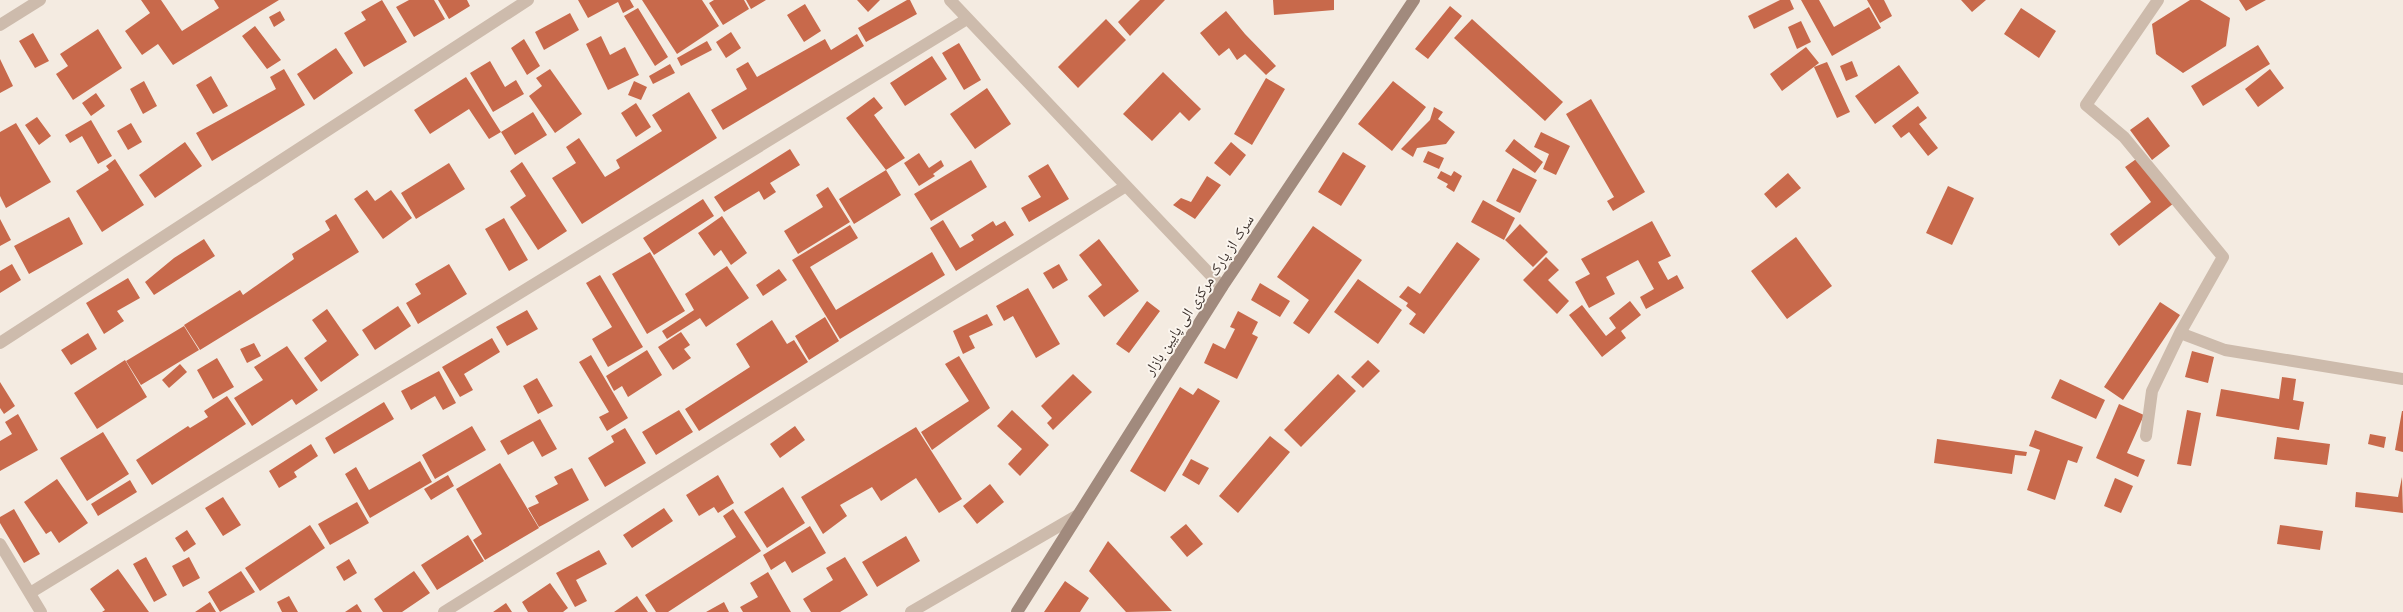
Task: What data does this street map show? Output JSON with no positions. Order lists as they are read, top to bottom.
{
  "streets": {
    "main road": ["سرک از پارک مرکزی الی پایین بازار"]
  }
}
